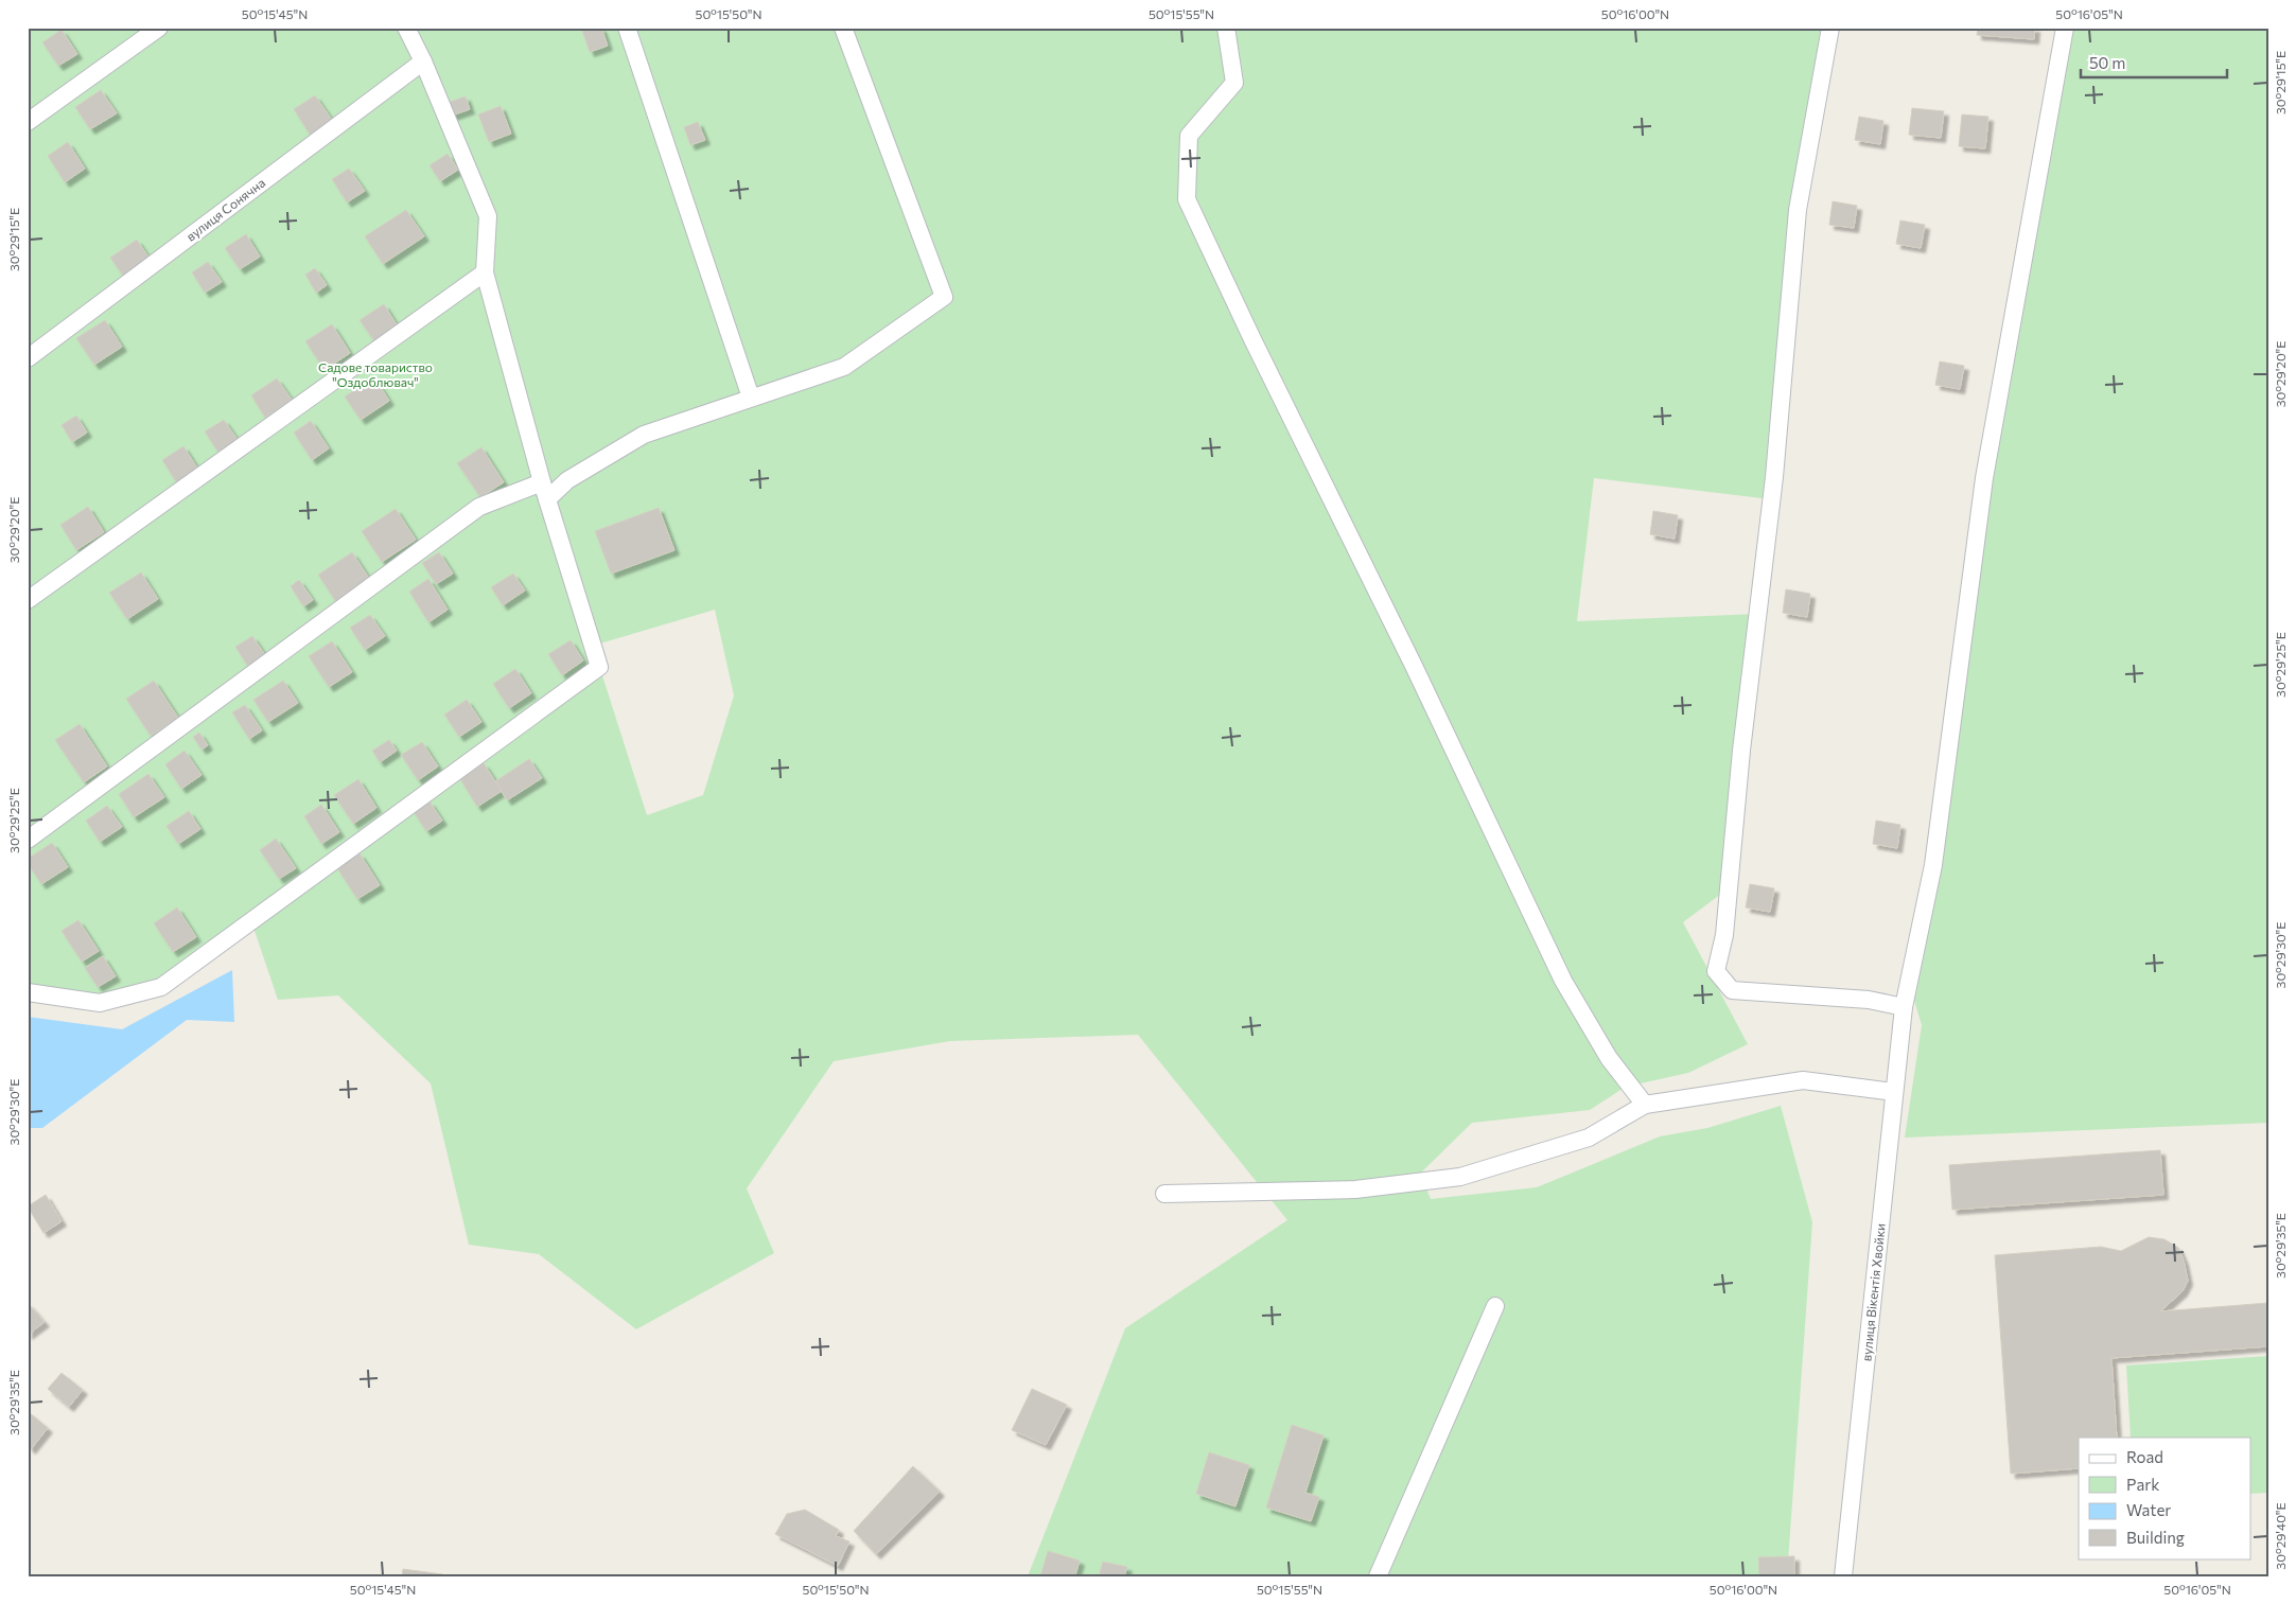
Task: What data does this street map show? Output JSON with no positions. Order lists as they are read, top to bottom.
{
  "streets": {
    "street": ["вулиця Сонячна", "вулиця Вікентія Хвойки"]
  },
  "parks": ["Садове товариство \"Оздоблювач\""],
  "legend": [
    "Road",
    "Park",
    "Water",
    "Building"
  ],
  "scale_bar": "50 m",
  "coordinates": [
    "50°15'45\"N",
    "50°15'50\"N",
    "50°15'55\"N",
    "50°16'00\"N",
    "50°16'05\"N",
    "30°29'15\"E",
    "30°29'20\"E",
    "30°29'25\"E",
    "30°29'30\"E",
    "30°29'35\"E",
    "30°29'40\"E"
  ]
}
